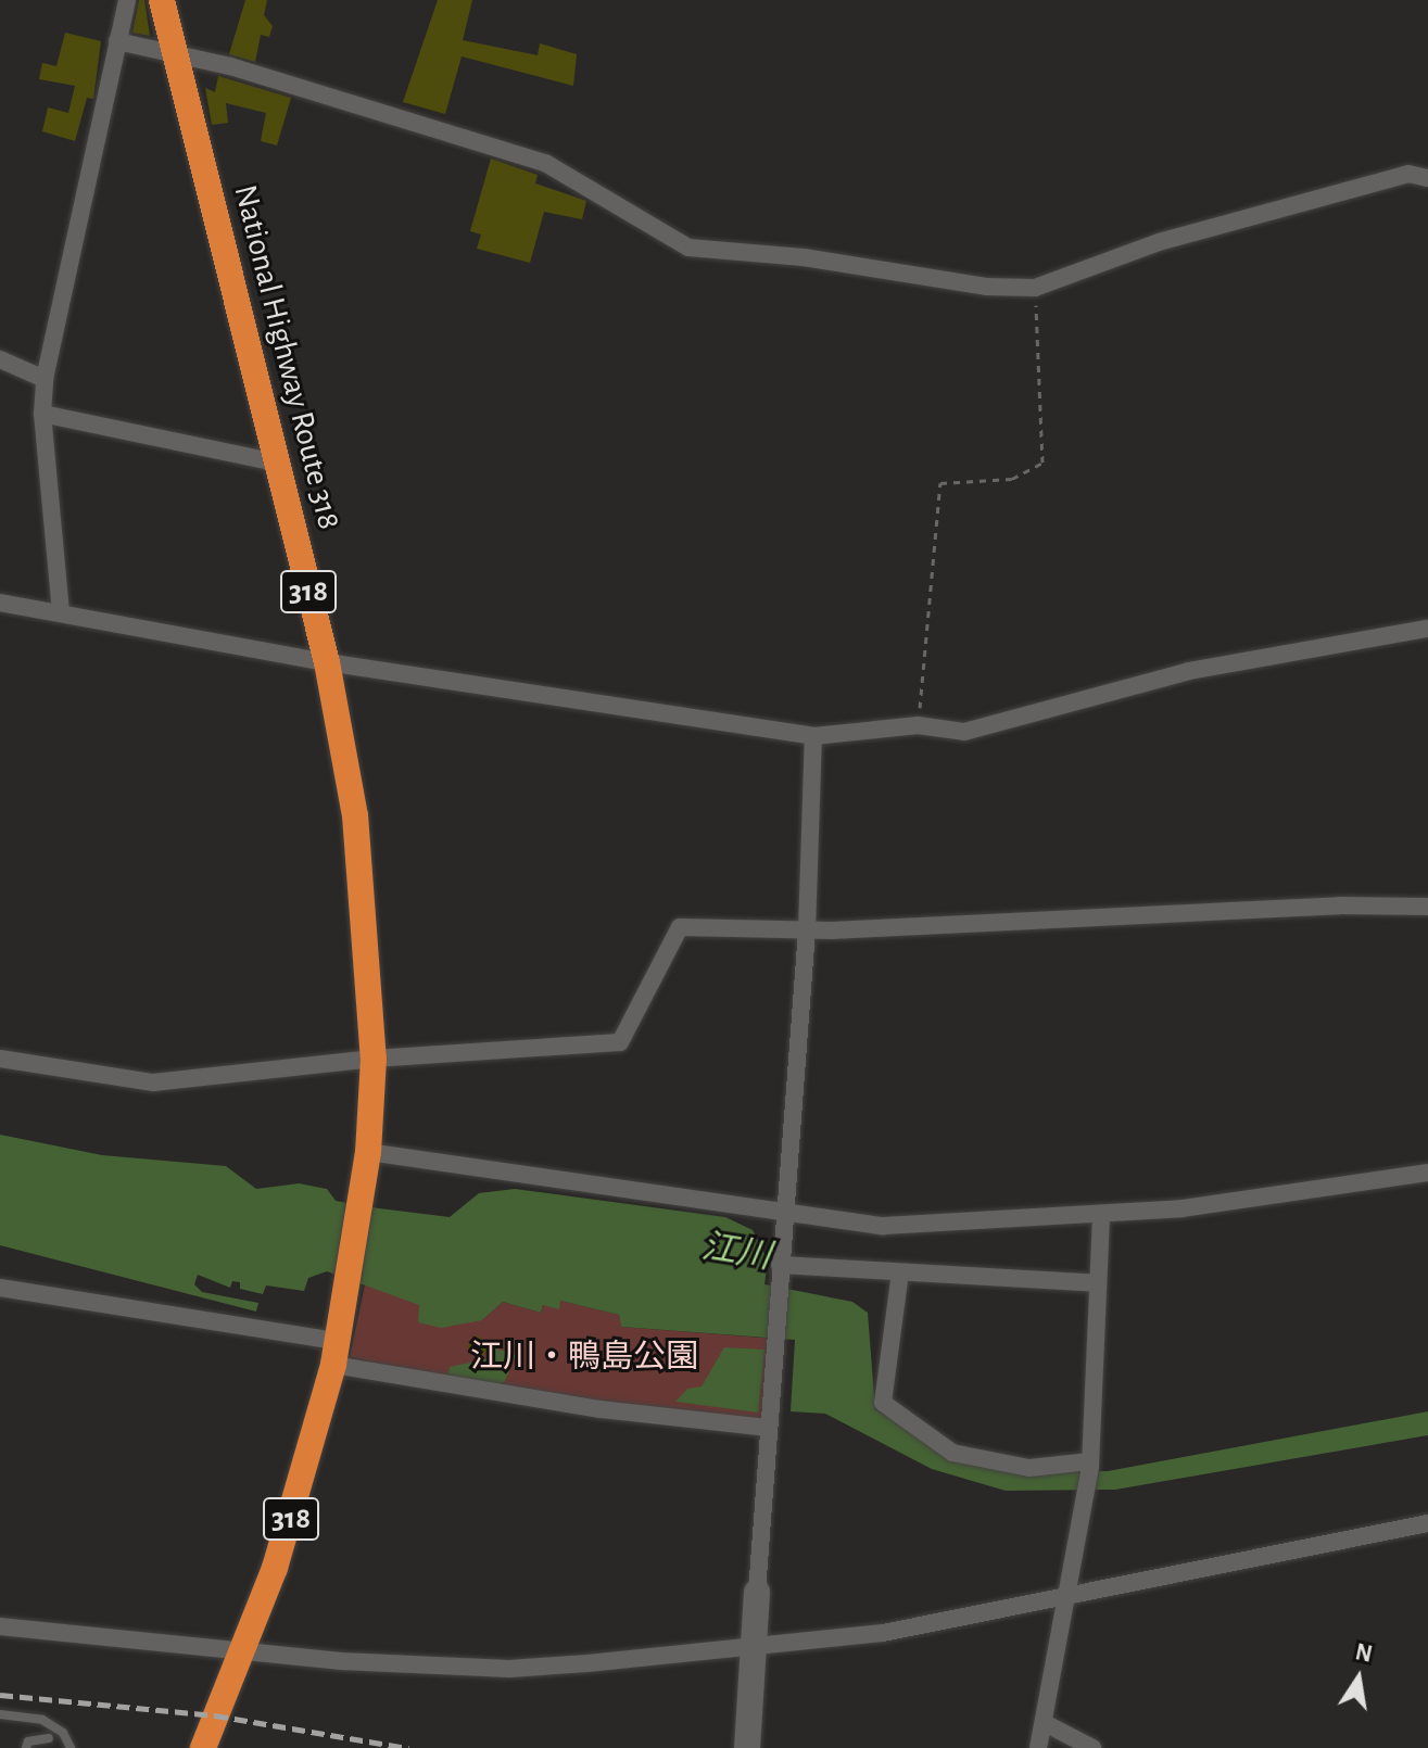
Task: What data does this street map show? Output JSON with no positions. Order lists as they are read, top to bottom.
{
  "streets": {
    "highway": ["National Highway Route 318", "318"]
  },
  "water": ["江川"],
  "parks": ["江川・鴨島公園"],
  "north": "top"
}
